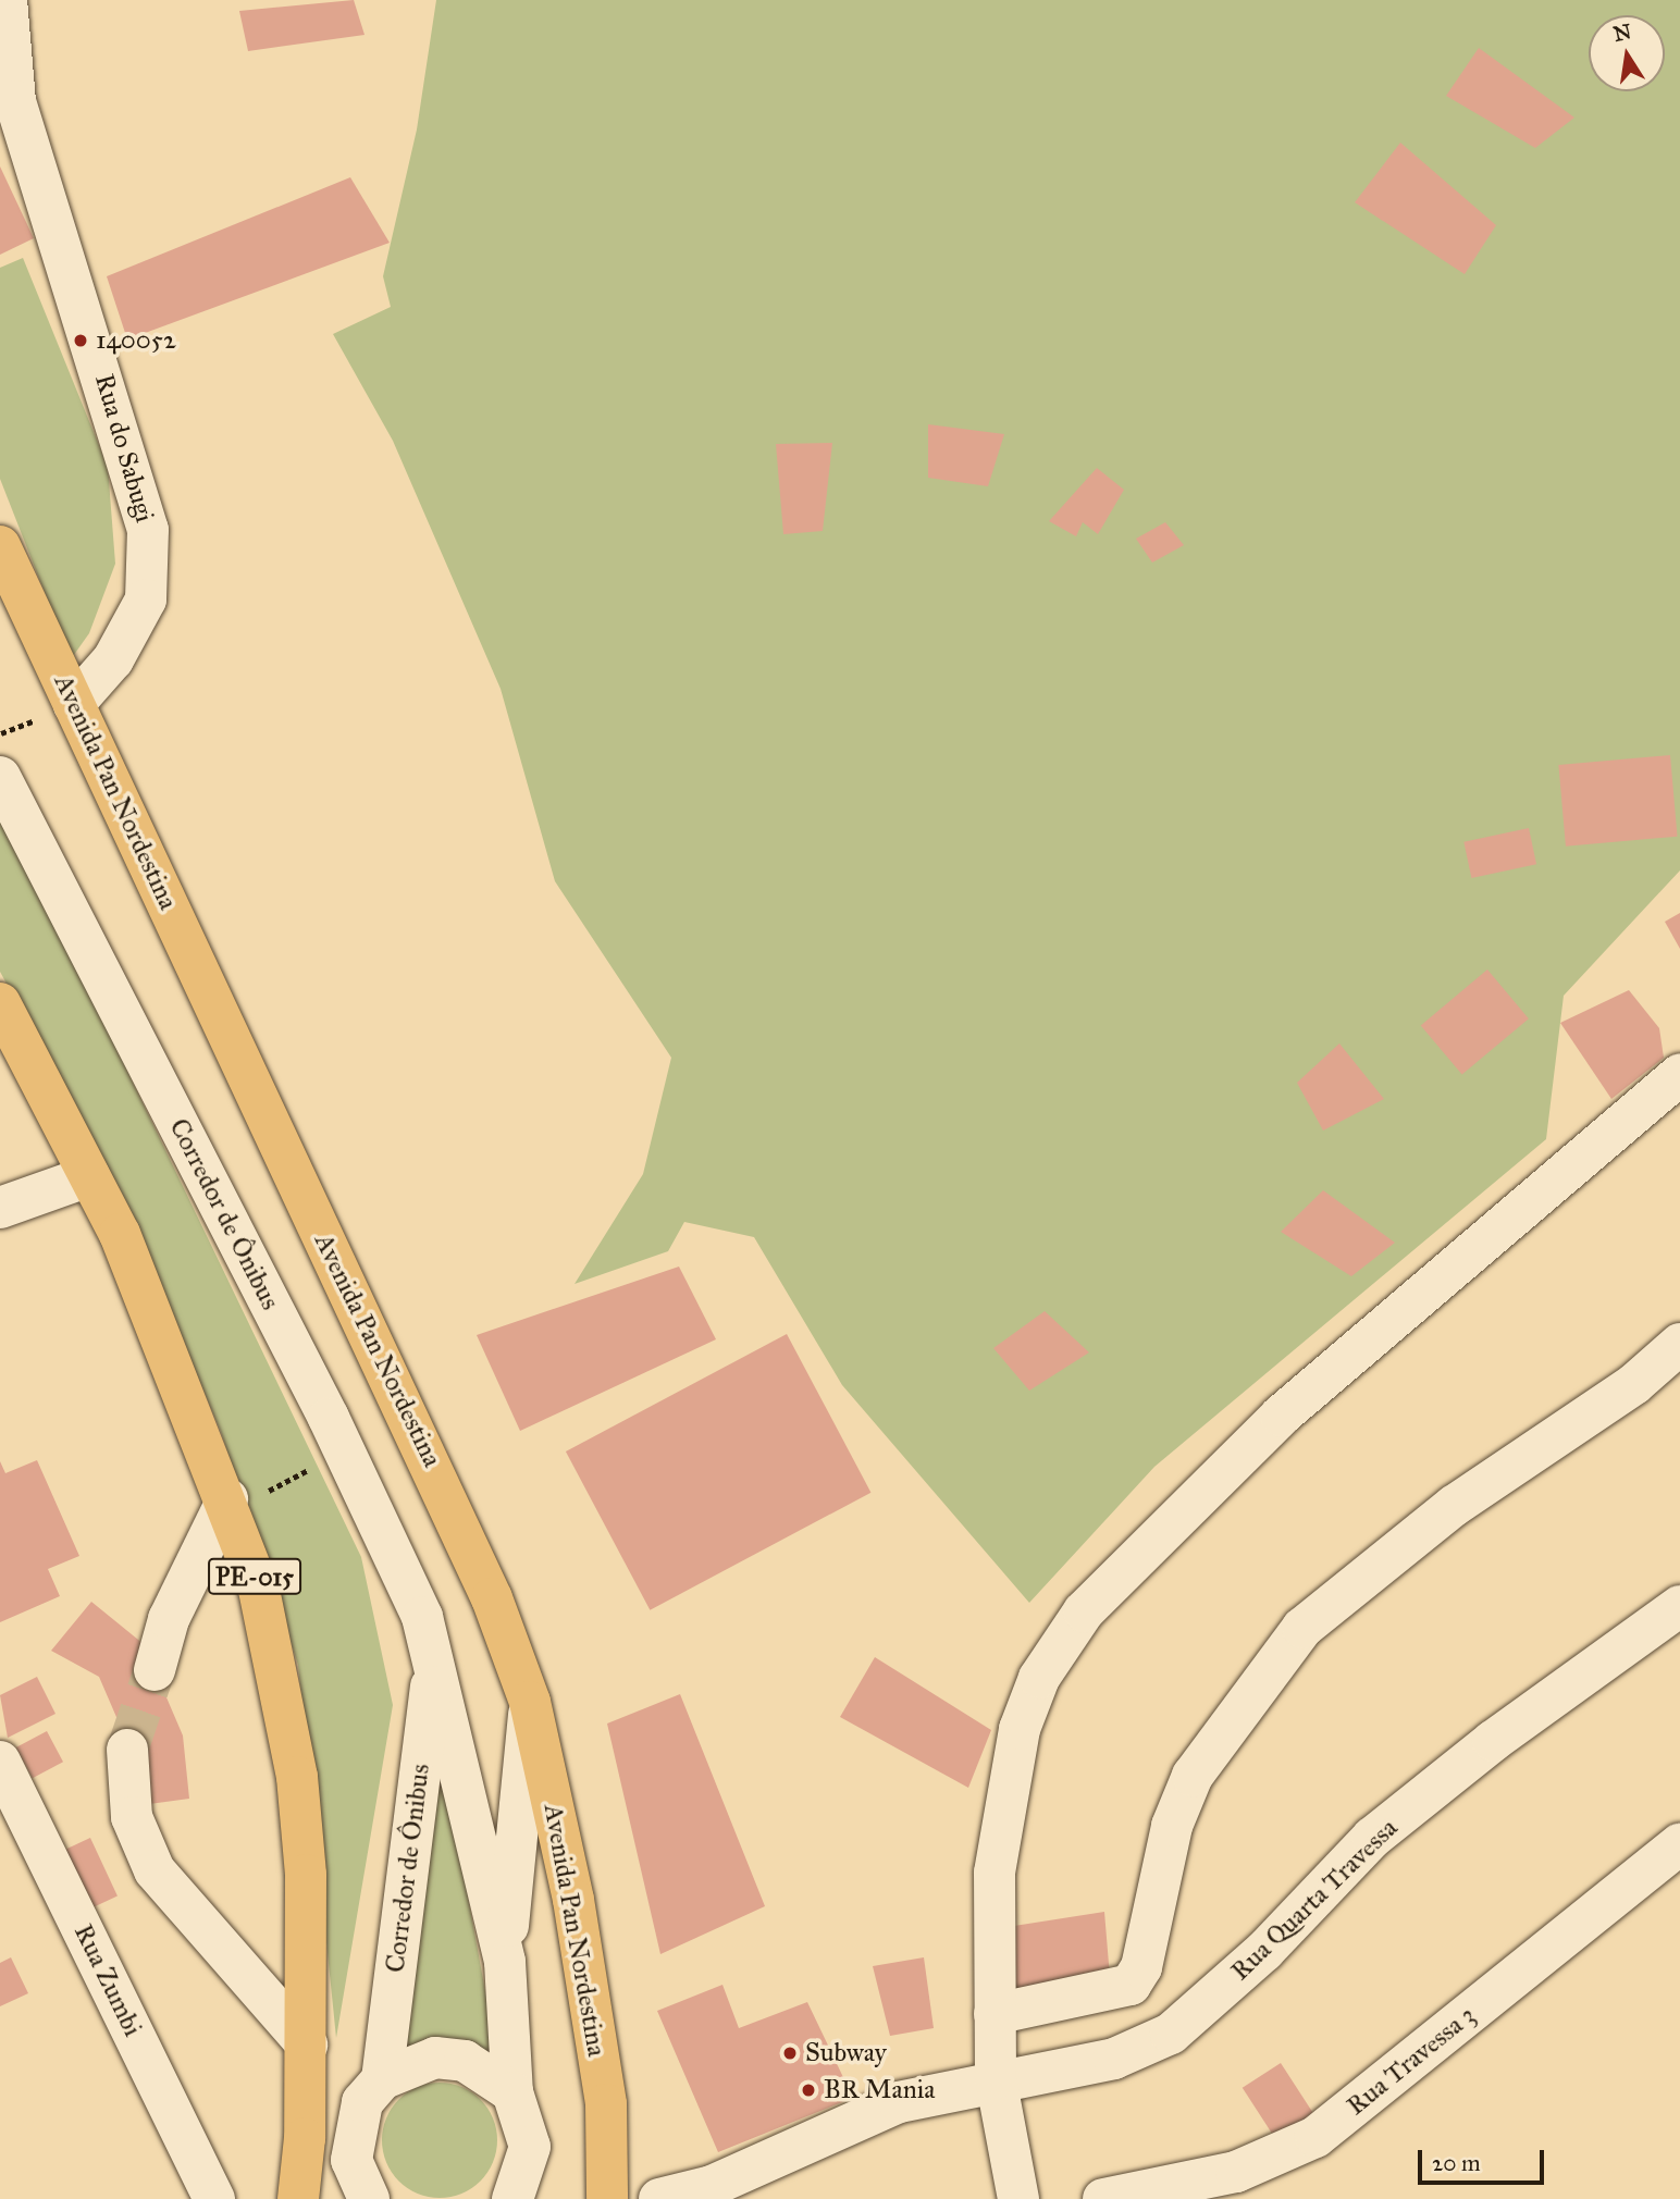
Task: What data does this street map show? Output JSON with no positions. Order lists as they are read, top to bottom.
{
  "streets": {
    "highway": ["Avenida Pan Nordestina", "PE-015"],
    "street": [
      "Rua do Sabugi",
      "Corredor de Ônibus",
      "Rua Quarta Travessa",
      "Rua Zumbi",
      "Rua Travessa 3"
    ]
  },
  "crossings": [
    ["Rua do Sabugi", "Avenida Pan Nordestina"],
    ["Avenida Pan Nordestina", "Corredor de Ônibus"]
  ],
  "places": ["140052", "Subway", "BR Mania"],
  "scale_bar": "20 m",
  "north": "top"
}
